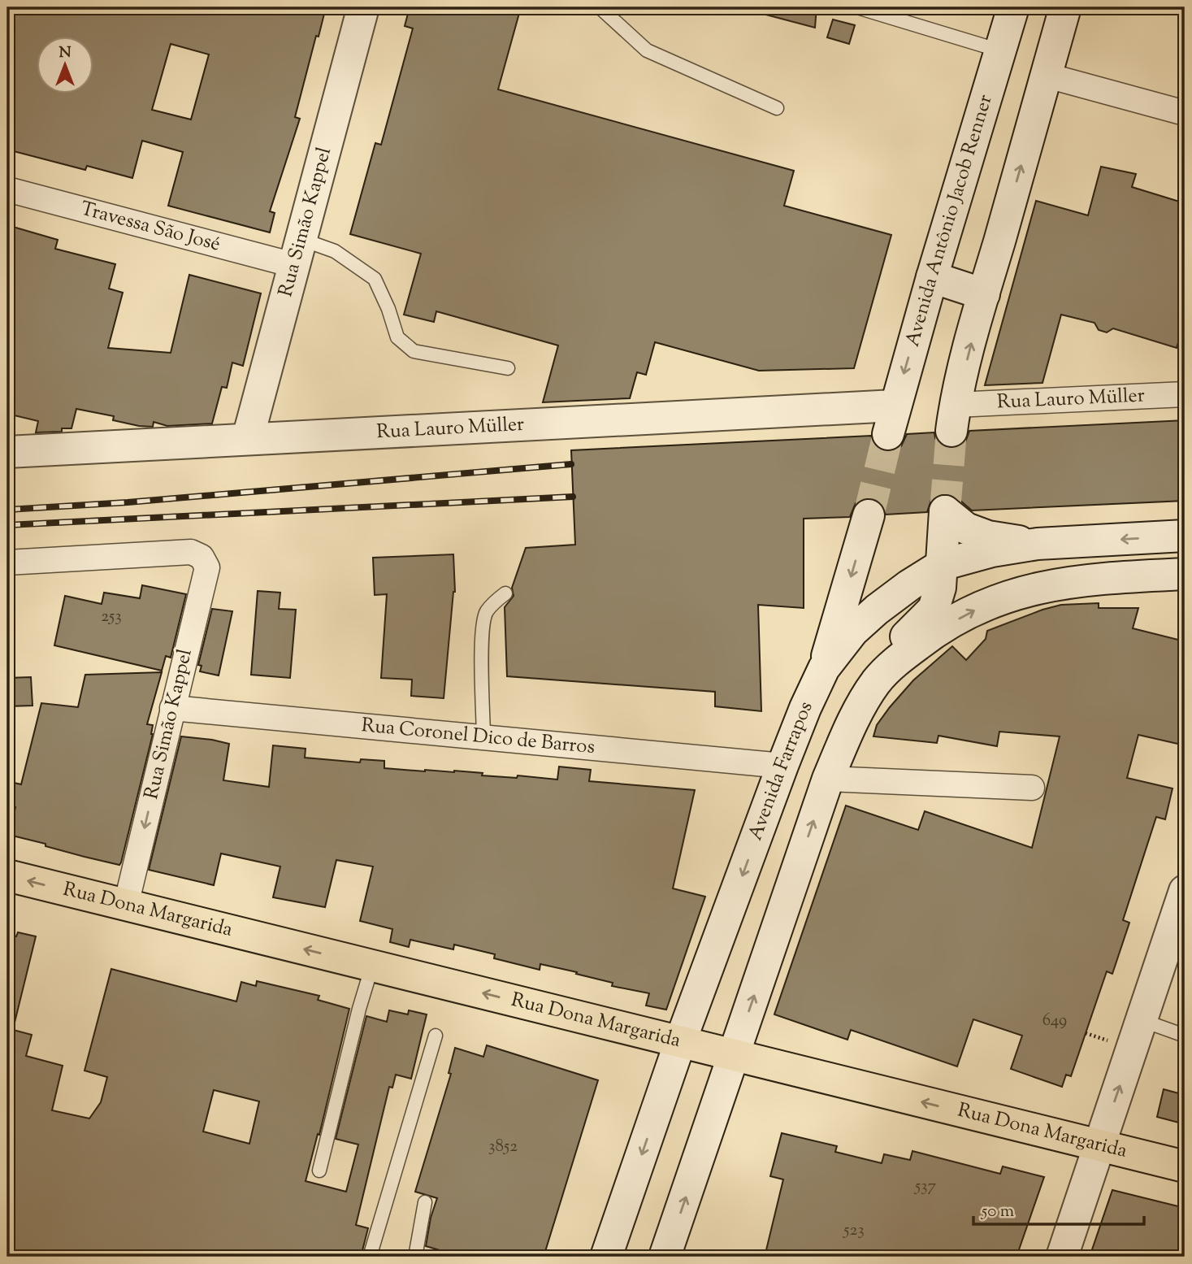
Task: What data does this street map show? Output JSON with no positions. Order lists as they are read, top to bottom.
{
  "streets": {
    "main road": [
      "Avenida Antônio Jacob Renner",
      "Rua Simão Kappel",
      "Rua Lauro Müller",
      "Avenida Farrapos",
      "Rua Dona Margarida"
    ],
    "street": ["Travessa São José", "Rua Coronel Dico de Barros"]
  },
  "crossings": [
    ["Avenida Antônio Jacob Renner", "Rua Lauro Müller"],
    ["Rua Simão Kappel", "Travessa São José"],
    ["Rua Simão Kappel", "Rua Lauro Müller"],
    ["Rua Simão Kappel", "Rua Coronel Dico de Barros"],
    ["Rua Simão Kappel", "Rua Dona Margarida"],
    ["Rua Coronel Dico de Barros", "Avenida Farrapos"],
    ["Avenida Farrapos", "Rua Dona Margarida"]
  ],
  "one_way": ["Rua Dona Margarida"],
  "house_numbers": [
    "253",
    "649",
    "3852",
    "537",
    "523"
  ],
  "scale_bar": "50 m",
  "north": "top"
}
